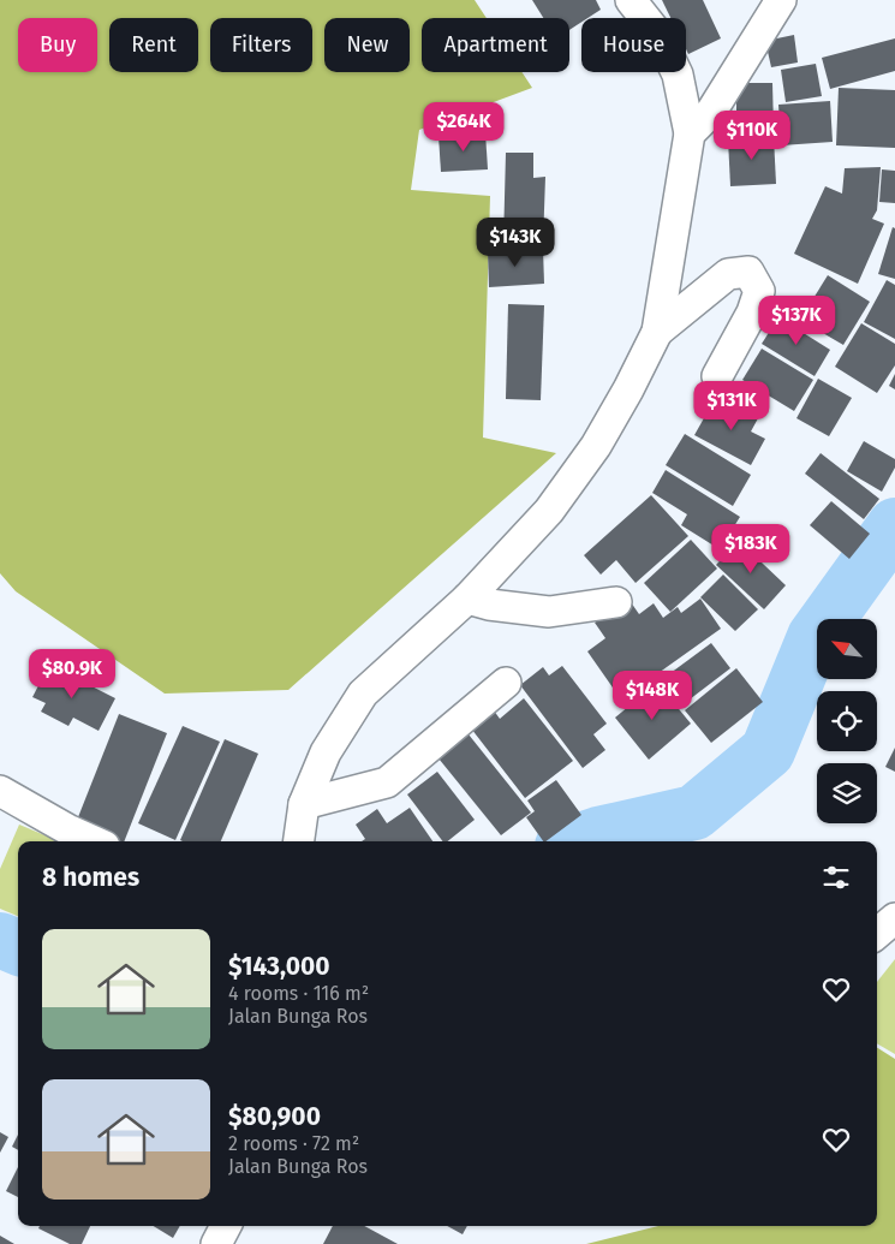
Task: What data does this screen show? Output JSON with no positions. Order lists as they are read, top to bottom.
{
  "north": "top left",
  "page": {
    "chip": [
      "Buy",
      "Rent",
      "Filters",
      "New",
      "Apartment",
      "House"
    ],
    "price": [
      "$264K",
      "$110K",
      "$143K",
      "$137K",
      "$131K",
      "$183K",
      "$80.9K",
      "$148K"
    ],
    "heading": "8 homes",
    "list": [
      {
        "name": "$143,000",
        "note": "4 rooms · 116 m² · Jalan Bunga Ros"
      },
      {
        "name": "$80,900",
        "note": "2 rooms · 72 m² · Jalan Bunga Ros"
      }
    ]
  }
}
